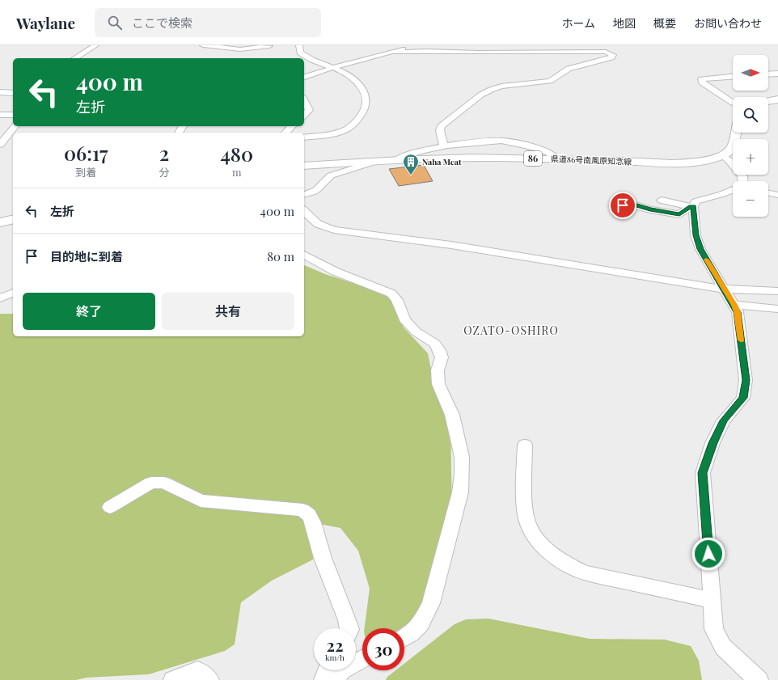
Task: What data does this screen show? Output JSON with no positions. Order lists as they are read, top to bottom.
{
  "streets": {
    "main road": ["86", "県道86号南風原知念線"]
  },
  "districts": ["OZATO-OSHIRO"],
  "places": {
    "building": ["Naha Meat"]
  },
  "north": "right",
  "page": {
    "header": "Waylane",
    "search": "ここで検索",
    "nav": [
      "ホーム",
      "地図",
      "概要",
      "お問い合わせ"
    ],
    "map_buttons": ["+", "−"],
    "turn": ["400 m", "左折"],
    "eta": [
      "06:17",
      "到着",
      "2",
      "分",
      "480",
      "m"
    ],
    "list": [
      {
        "name": "左折",
        "value": "400 m"
      },
      {
        "name": "目的地に到着",
        "value": "80 m"
      }
    ],
    "buttons": ["終了", "共有"],
    "speed": "22 km/h",
    "limit": "30"
  }
}
